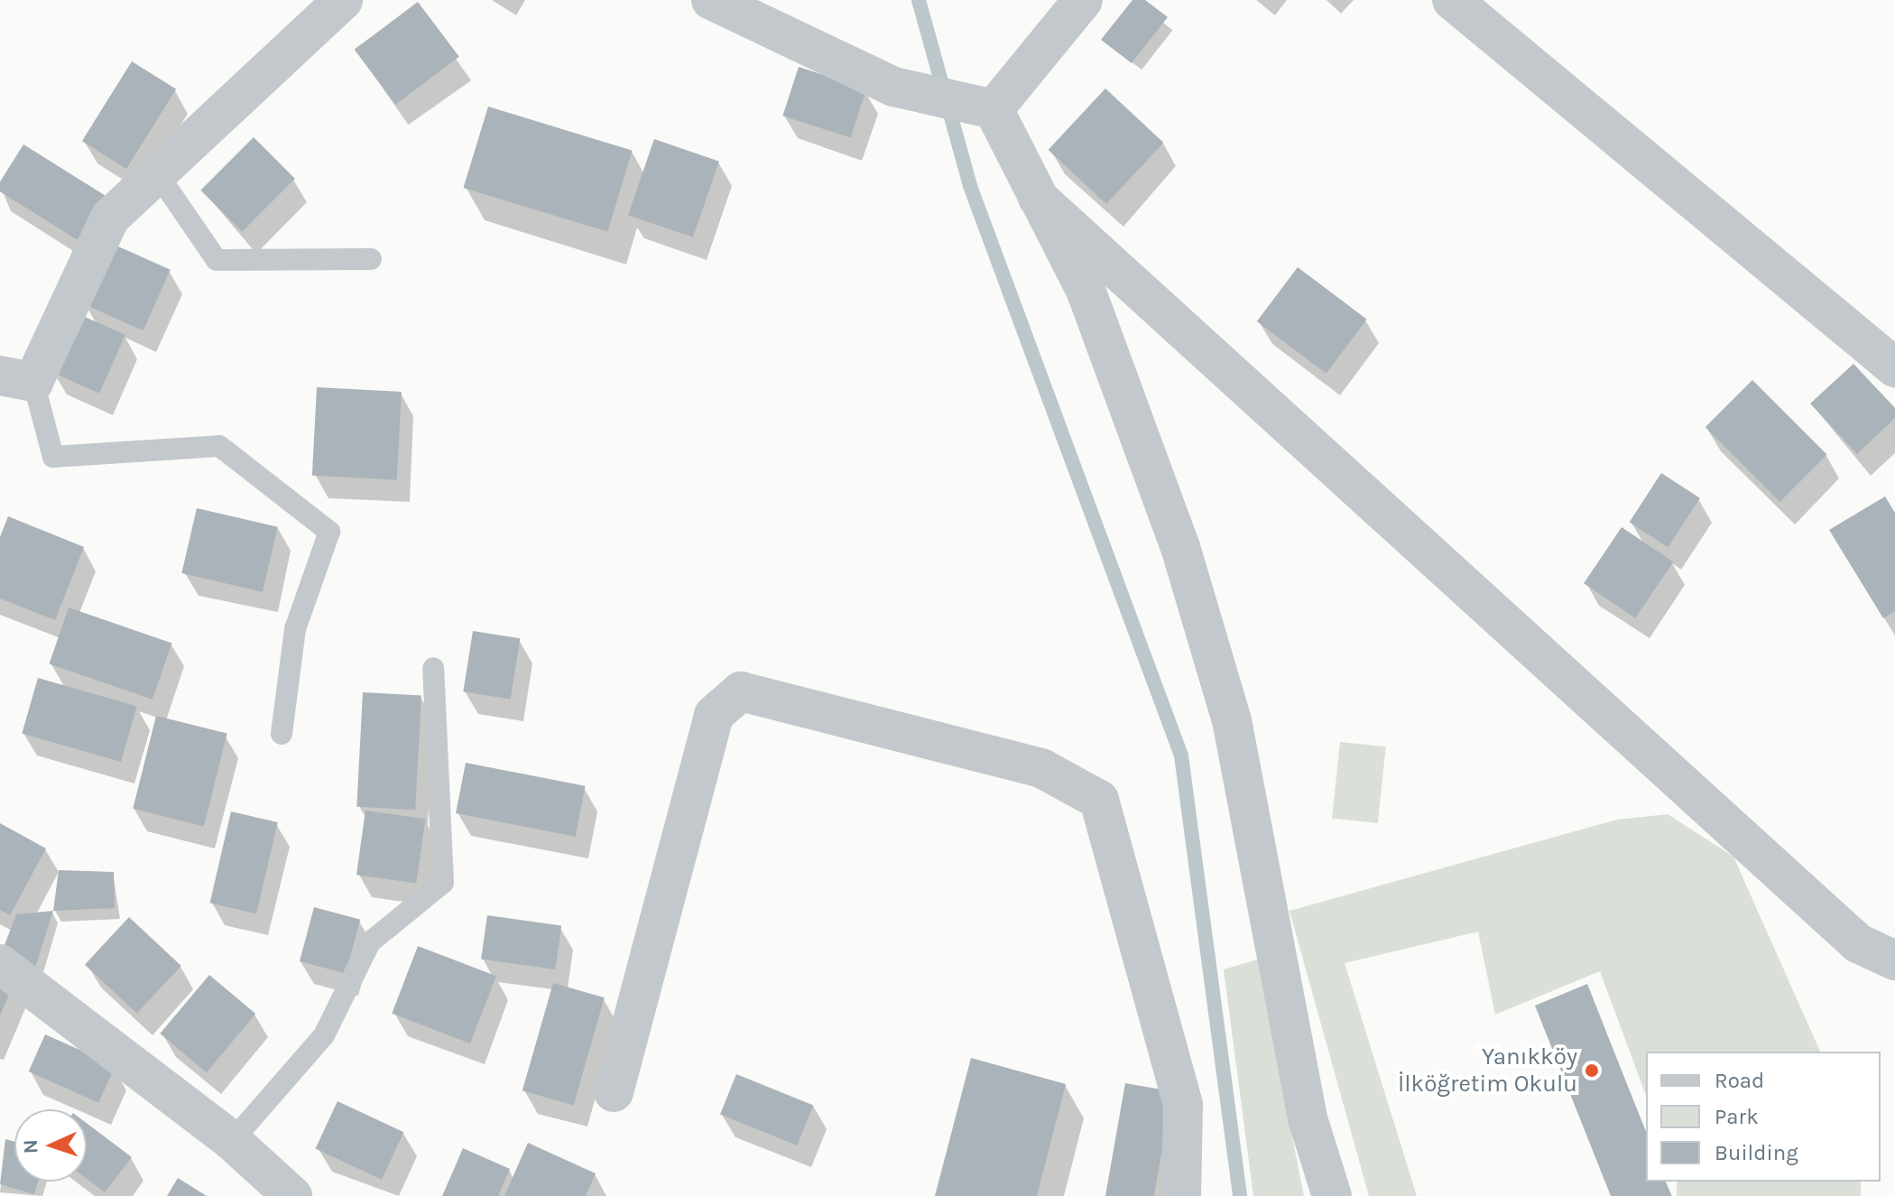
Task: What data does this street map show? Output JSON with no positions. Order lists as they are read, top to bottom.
{
  "places": ["Yanıkköy İlköğretim Okulu"],
  "legend": ["Road", "Park", "Building"],
  "north": "left"
}
